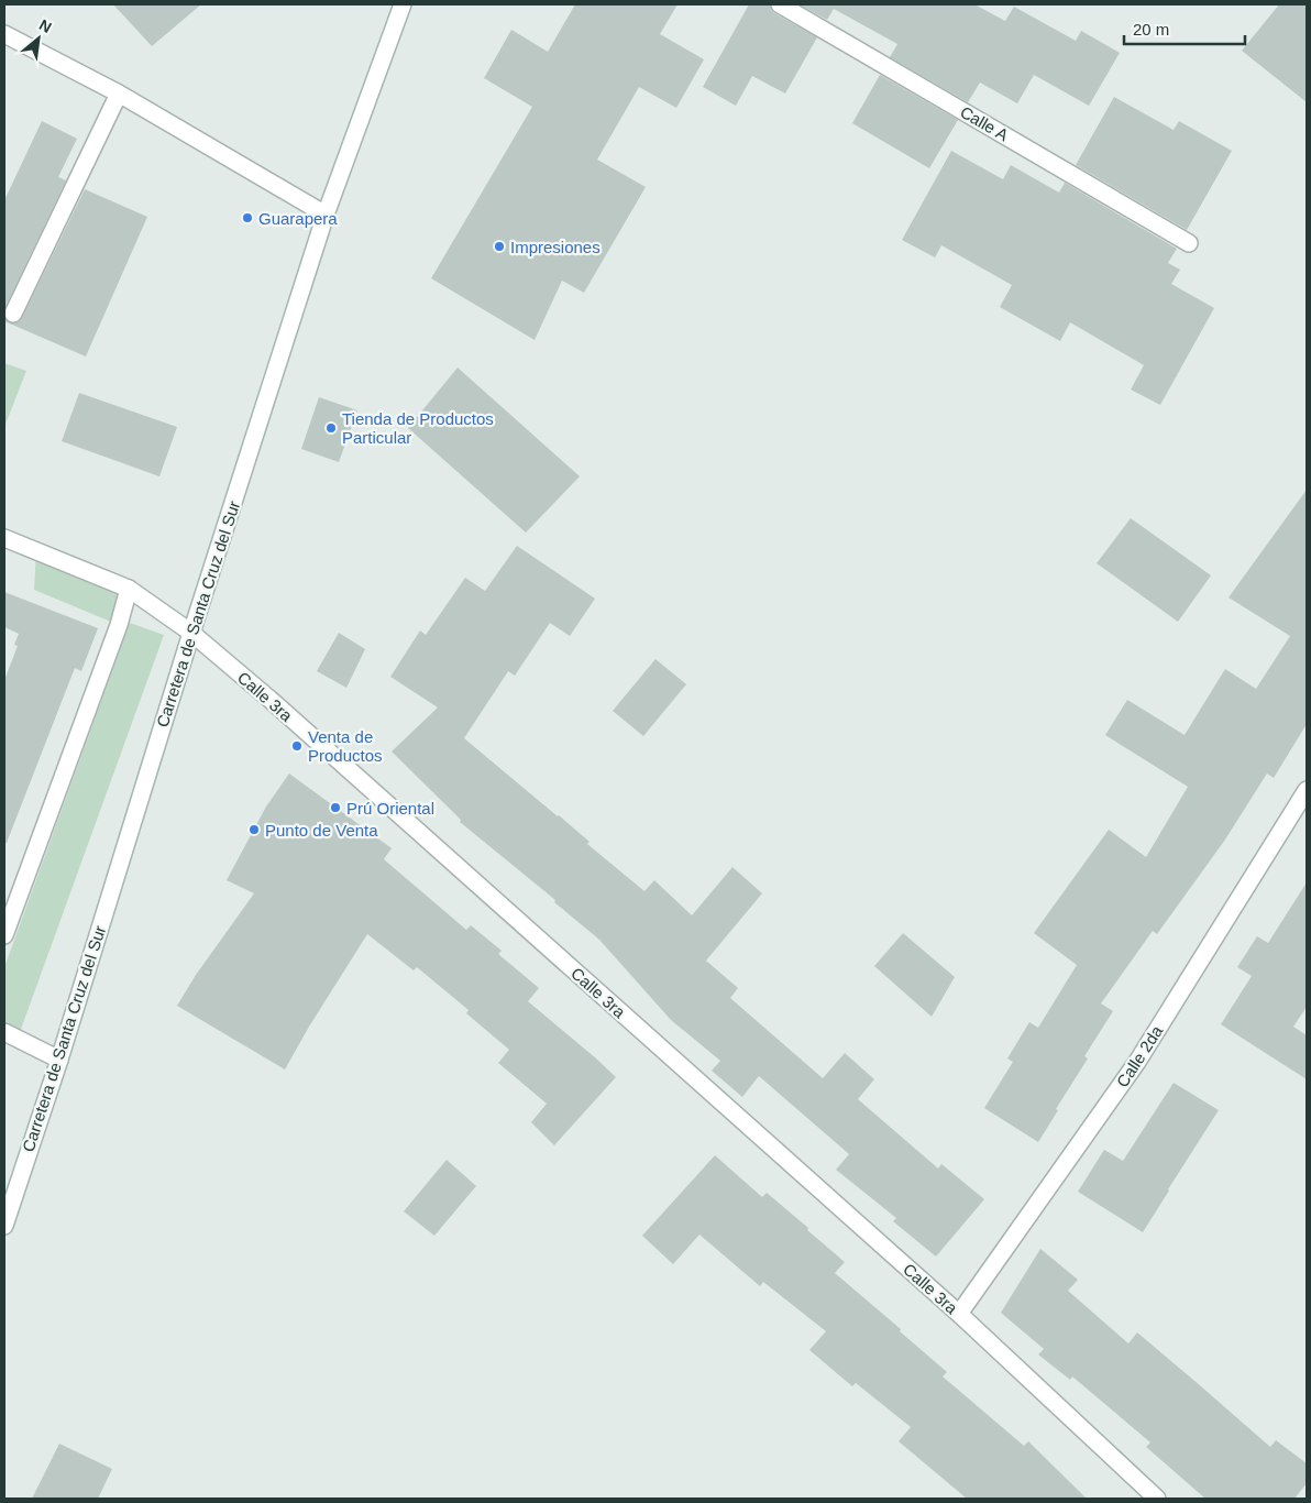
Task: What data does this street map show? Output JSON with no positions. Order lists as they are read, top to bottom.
{
  "streets": {
    "street": [
      "Calle A",
      "Carretera de Santa Cruz del Sur",
      "Calle 3ra",
      "Calle 2da"
    ]
  },
  "crossings": [
    ["Carretera de Santa Cruz del Sur", "Calle 3ra"],
    ["Calle 3ra", "Calle 2da"]
  ],
  "places": [
    "Guarapera",
    "Impresiones",
    "Tienda de Productos Particular",
    "Venta de Productos",
    "Prú Oriental",
    "Punto de Venta"
  ],
  "scale_bar": "20 m",
  "north": "top right"
}
